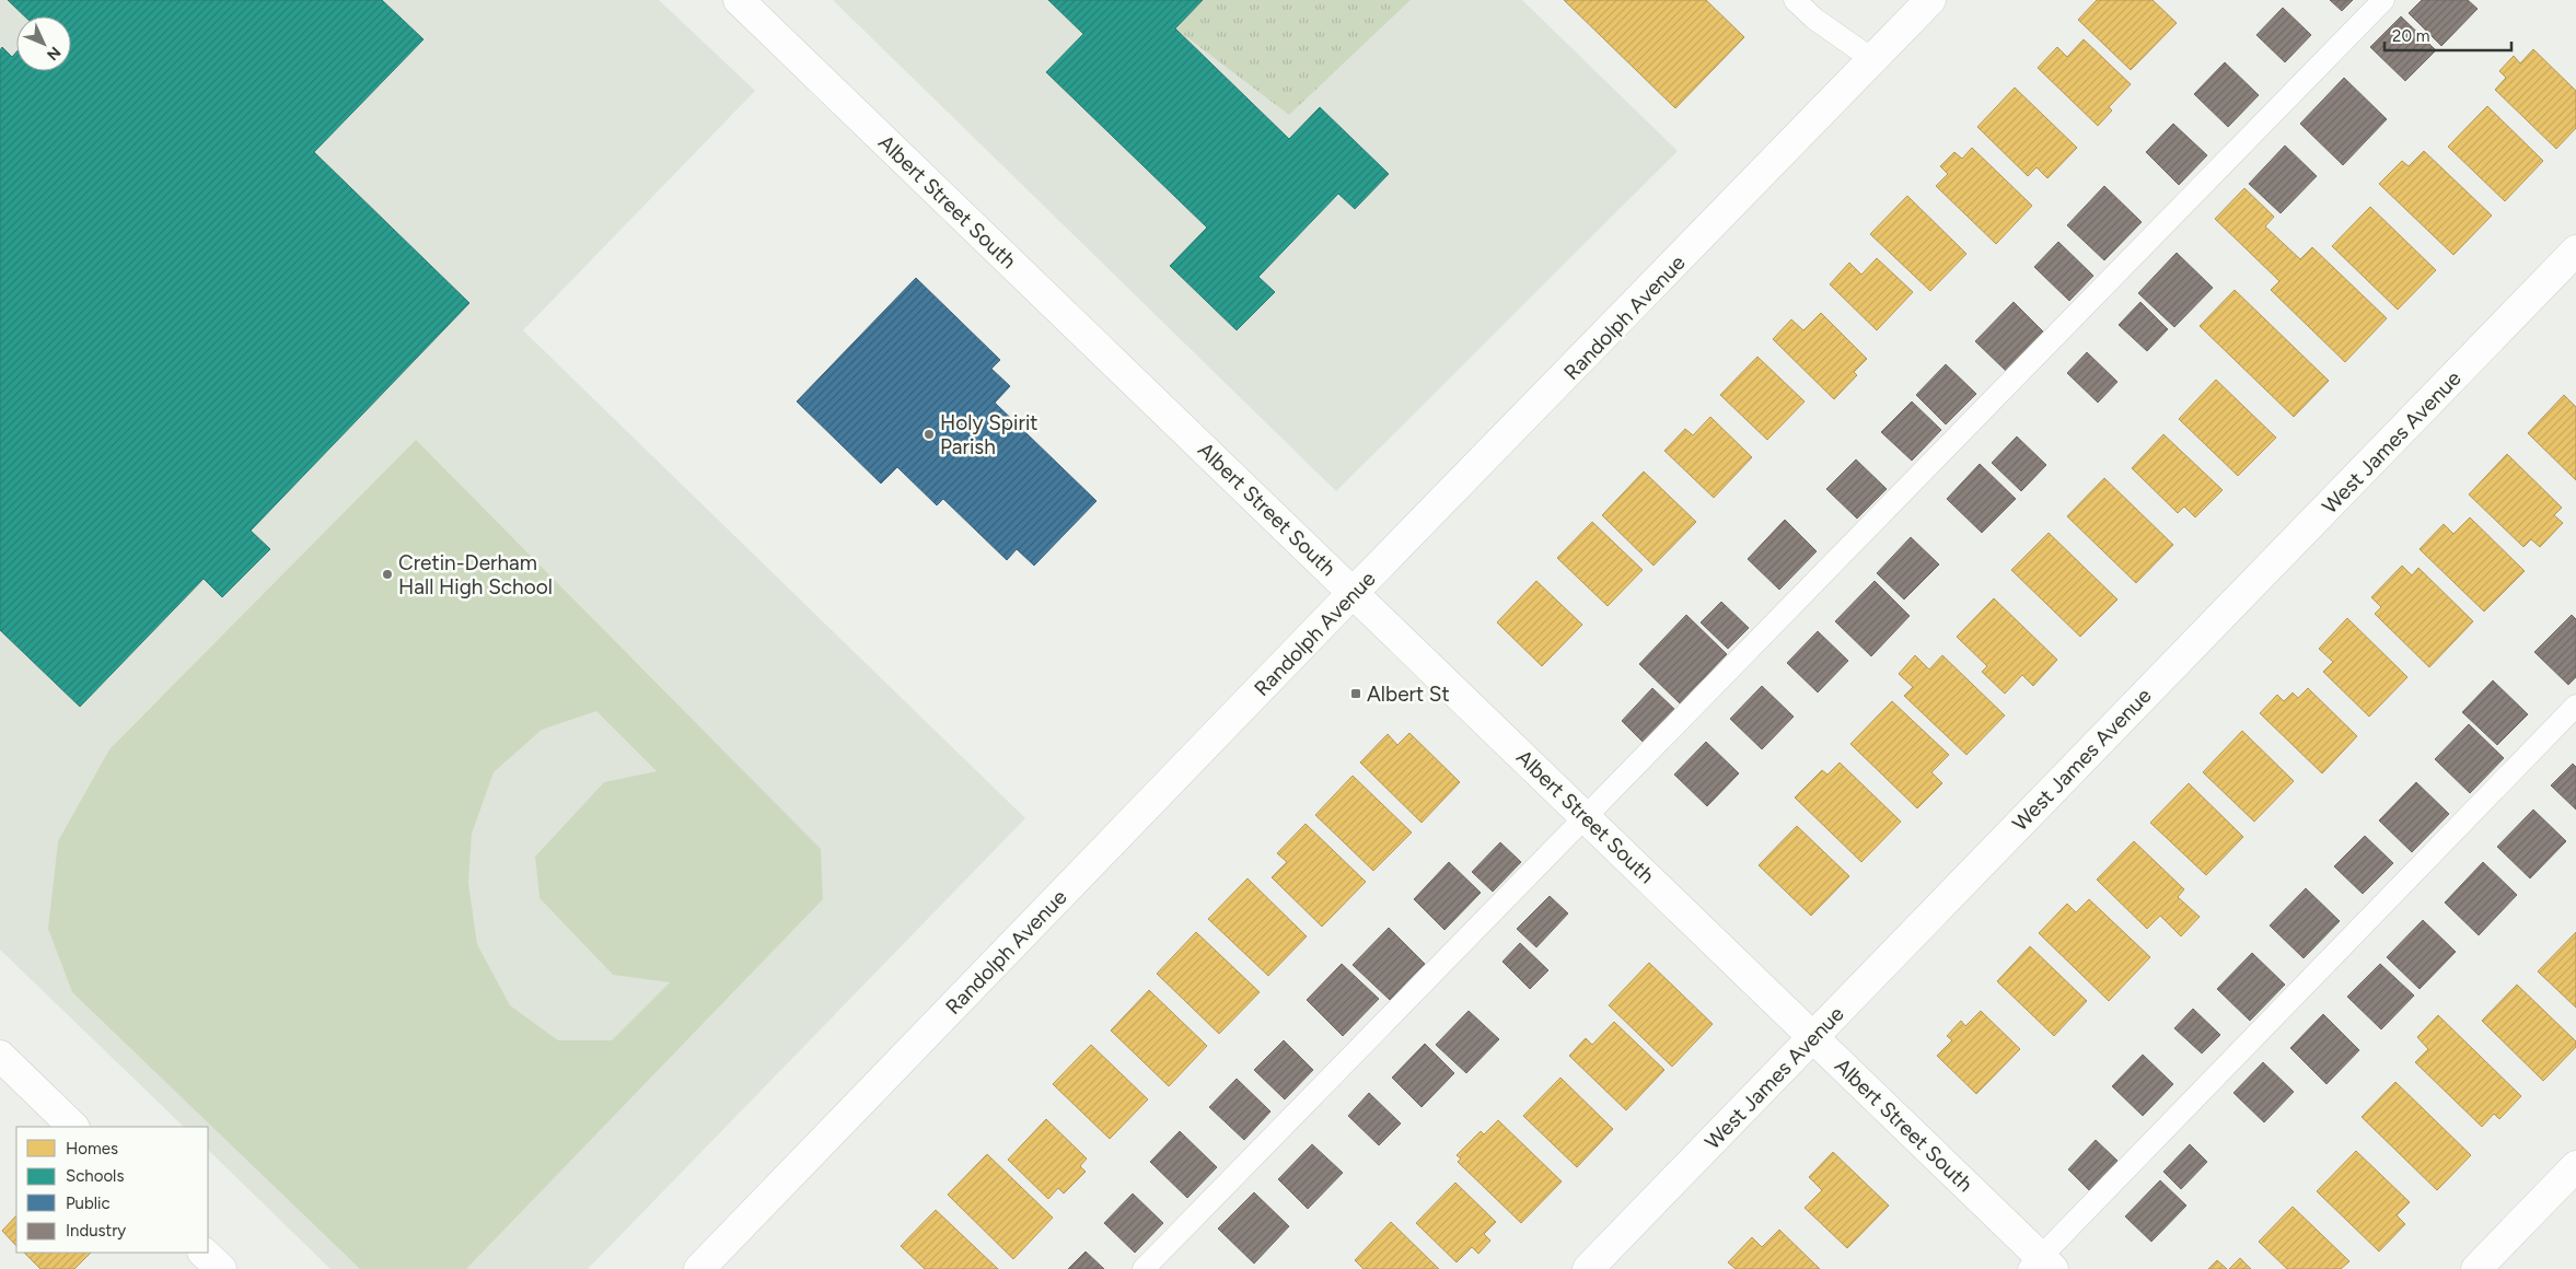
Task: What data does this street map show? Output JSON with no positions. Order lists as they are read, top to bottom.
{
  "streets": {
    "street": ["Albert Street South", "Randolph Avenue", "West James Avenue"]
  },
  "crossings": [
    ["Albert Street South", "Randolph Avenue"],
    ["Albert Street South", "West James Avenue"]
  ],
  "places": {
    "other": ["Holy Spirit Parish", "Cretin-Derham Hall High School"],
    "transit": ["Albert St"]
  },
  "legend": [
    "Homes",
    "Schools",
    "Public",
    "Industry"
  ],
  "scale_bar": "20 m",
  "north": "bottom right"
}
